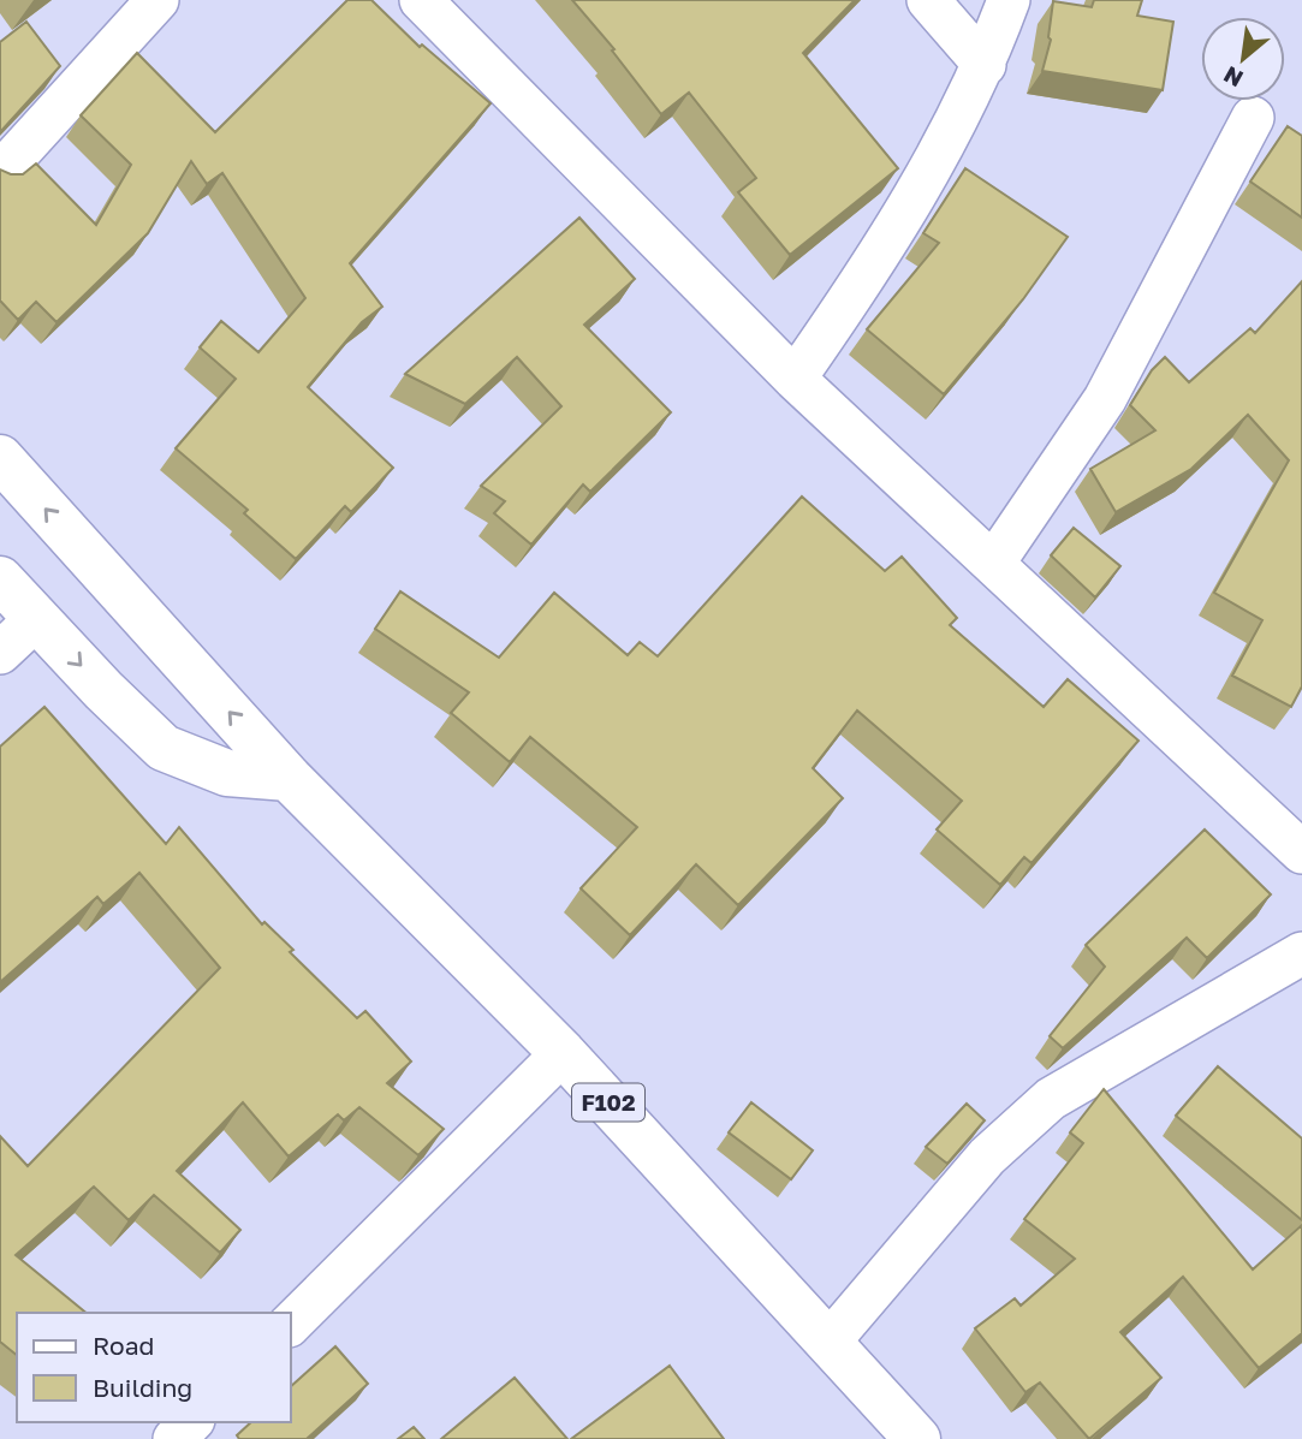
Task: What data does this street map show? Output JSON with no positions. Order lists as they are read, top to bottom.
{
  "streets": {
    "main road": ["F102"]
  },
  "legend": ["Road", "Building"],
  "north": "bottom left"
}
